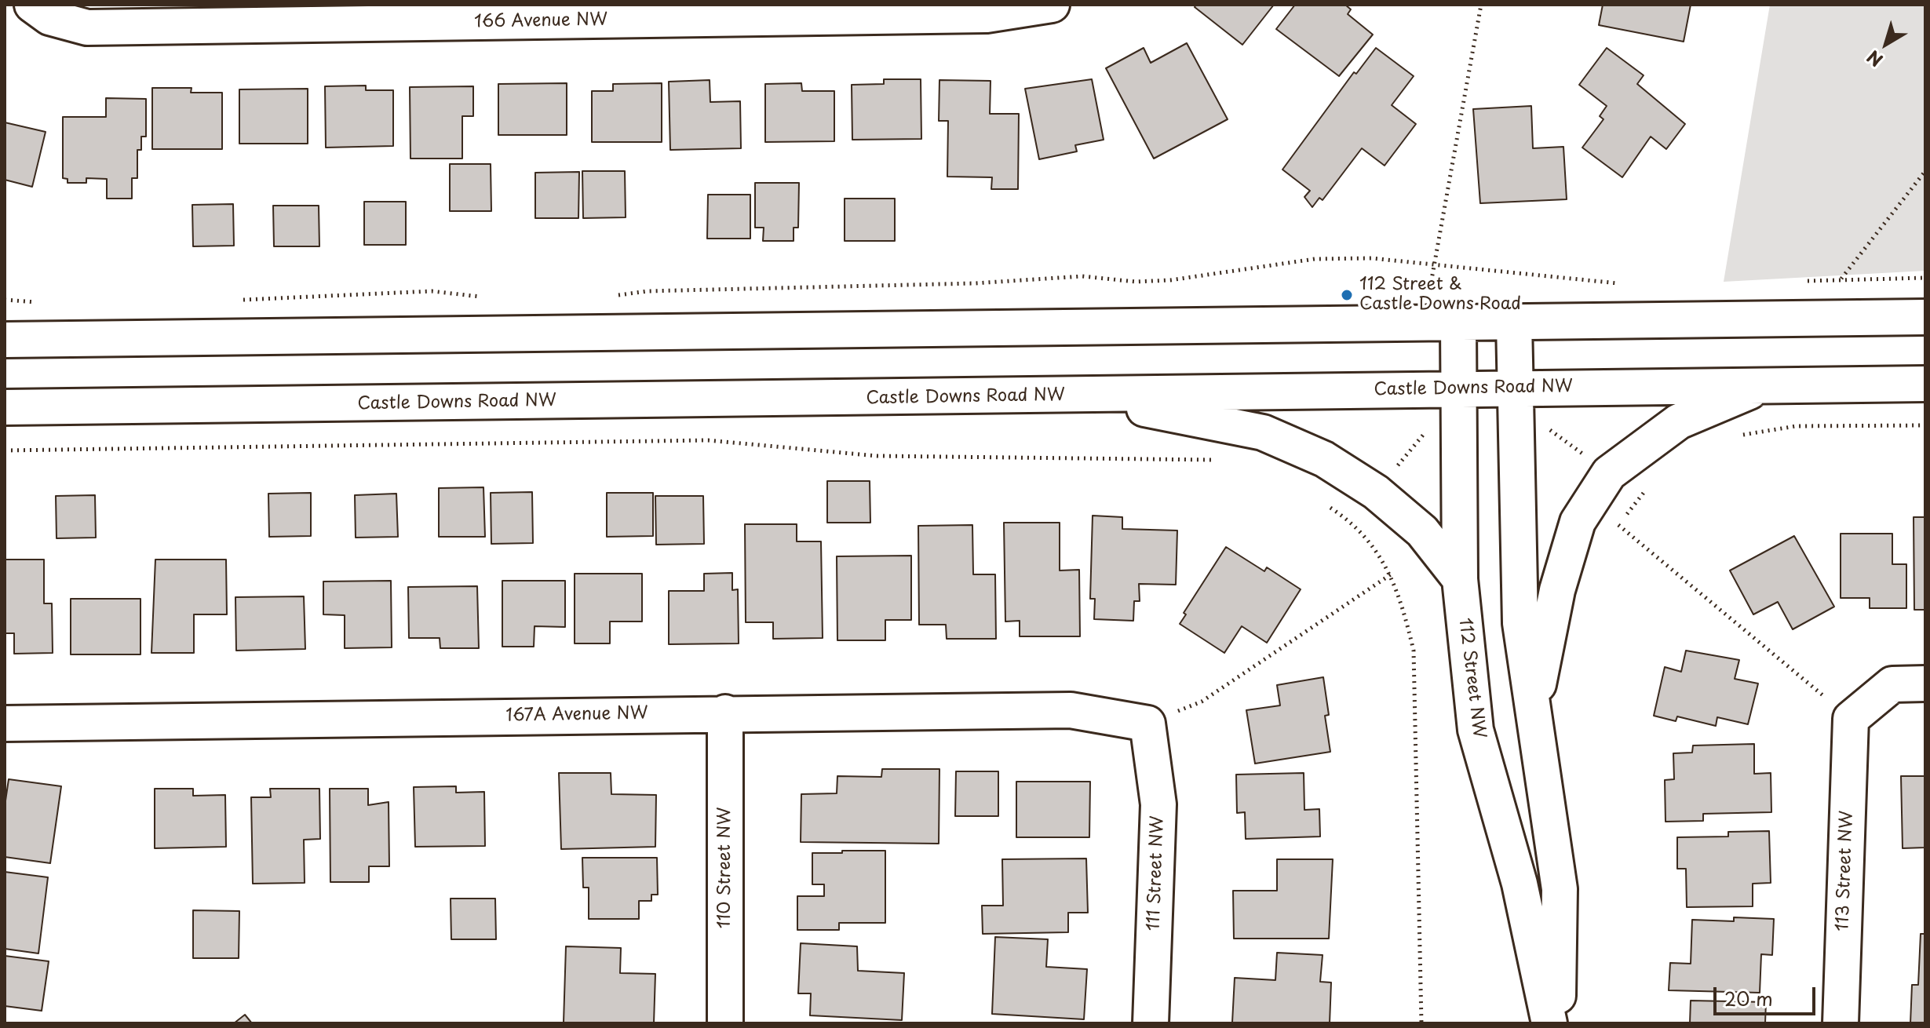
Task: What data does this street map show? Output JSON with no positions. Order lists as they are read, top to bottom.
{
  "streets": {
    "main road": [
      "166 Avenue NW",
      "Castle Downs Road NW",
      "112 Street NW",
      "167A Avenue NW",
      "110 Street NW",
      "113 Street NW",
      "111 Street NW"
    ]
  },
  "crossings": [
    ["Castle Downs Road NW", "112 Street NW"],
    ["167A Avenue NW", "110 Street NW"],
    ["167A Avenue NW", "111 Street NW"]
  ],
  "places": ["112 Street & Castle Downs Road"],
  "scale_bar": "20 m",
  "north": "bottom left"
}
